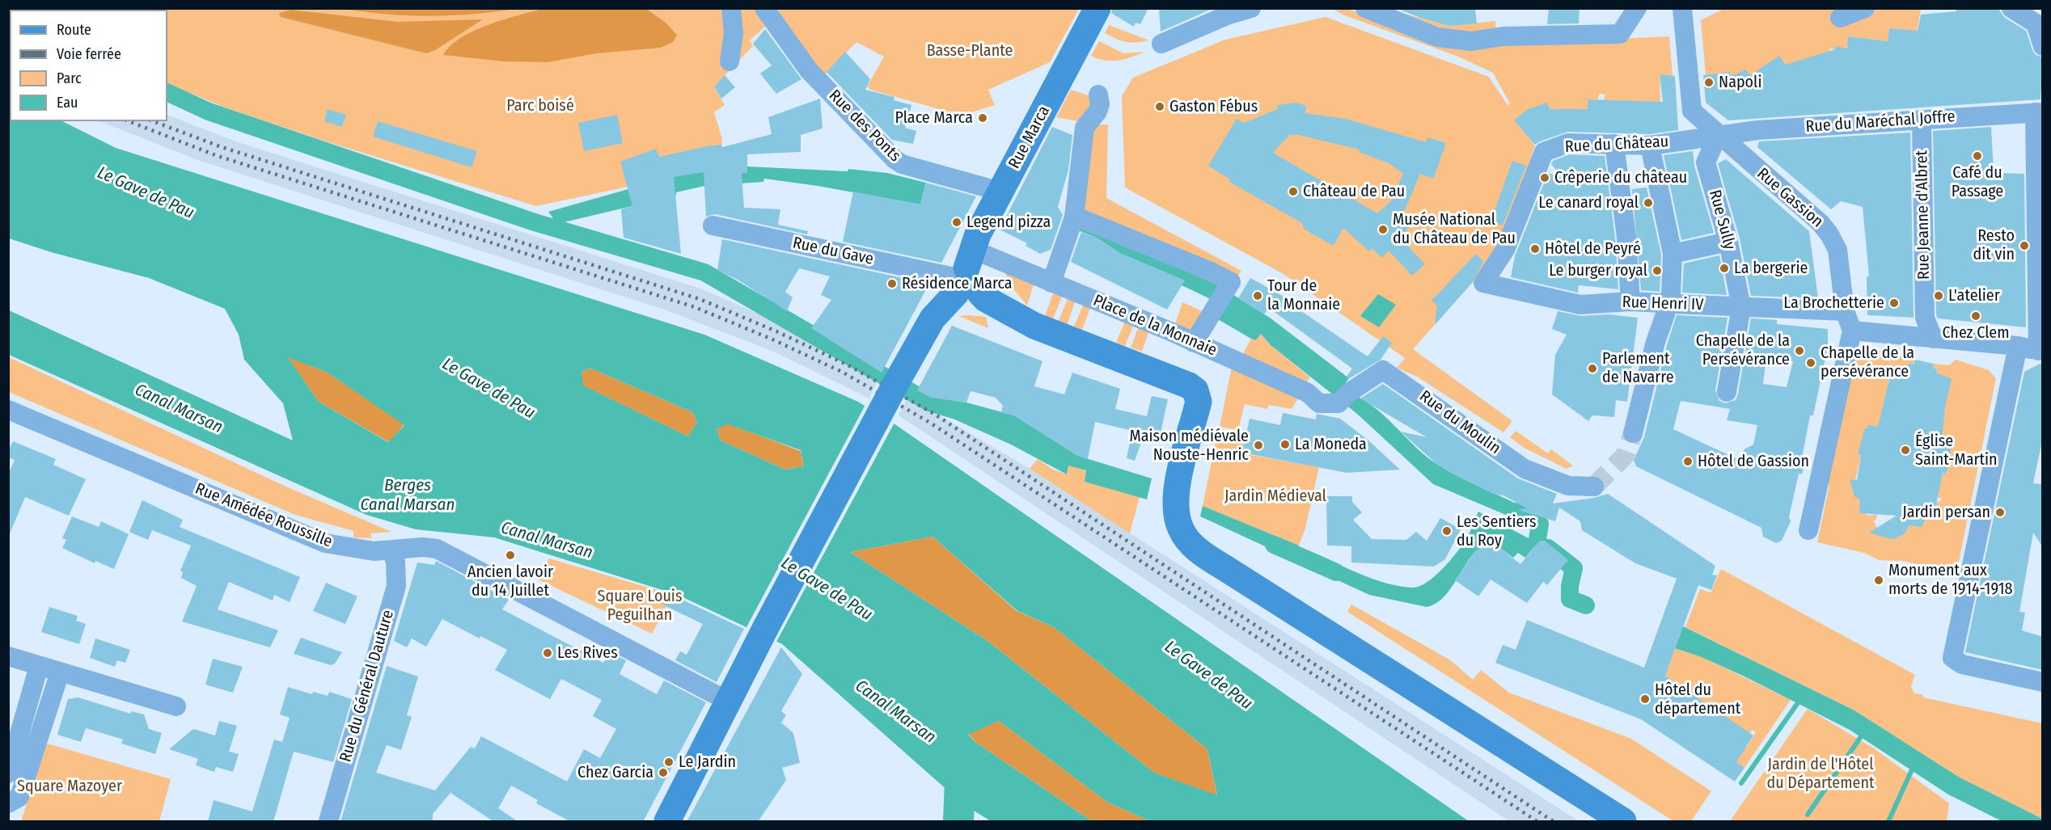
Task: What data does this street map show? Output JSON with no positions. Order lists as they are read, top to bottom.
{
  "streets": {
    "main road": ["Rue Marca"],
    "street": [
      "Rue du Maréchal Joffre",
      "Rue des Ponts",
      "Rue du Château",
      "Rue Gassion",
      "Rue Jeanne d'Albret",
      "Rue Sully",
      "Rue du Gave",
      "Rue Henri IV",
      "Place de la Monnaie",
      "Rue du Moulin",
      "Rue Amédée Roussille",
      "Rue du Général Dauture"
    ]
  },
  "crossings": [
    ["Rue du Maréchal Joffre", "Rue du Château"],
    ["Rue du Maréchal Joffre", "Rue Gassion"],
    ["Rue du Maréchal Joffre", "Rue Jeanne d'Albret"],
    ["Rue du Maréchal Joffre", "Rue Sully"],
    ["Rue des Ponts", "Rue Marca"],
    ["Rue Marca", "Rue du Gave"],
    ["Rue Marca", "Place de la Monnaie"],
    ["Rue Marca", "Rue Amédée Roussille"],
    ["Rue du Château", "Rue Gassion"],
    ["Rue du Château", "Rue Sully"],
    ["Rue du Château", "Rue Henri IV"],
    ["Rue Gassion", "Rue Sully"],
    ["Rue Gassion", "Rue Henri IV"],
    ["Rue Sully", "Rue Henri IV"],
    ["Rue du Gave", "Place de la Monnaie"],
    ["Place de la Monnaie", "Rue du Moulin"],
    ["Rue Amédée Roussille", "Rue du Général Dauture"]
  ],
  "water": ["Le Gave de Pau", "Canal Marsan", "Berges Canal Marsan"],
  "parks": [
    "Basse-Plante",
    "Parc boisé",
    "Jardin Médieval",
    "Square Louis Peguilhan",
    "Jardin de l'Hôtel du Département",
    "Square Mazoyer"
  ],
  "places": [
    "Napoli",
    "Gaston Fébus",
    "Place Marca",
    "Café du Passage",
    "Crêperie du château",
    "Château de Pau",
    "Le canard royal",
    "Legend pizza",
    "Musée National du Château de Pau",
    "Resto dit vin",
    "Hôtel de Peyré",
    "La bergerie",
    "Le burger royal",
    "Résidence Marca",
    "Tour de la Monnaie",
    "L'atelier",
    "La Brochetterie",
    "Chez Clem",
    "Chapelle de la Persévérance",
    "Chapelle de la persévérance",
    "Parlement de Navarre",
    "La Moneda",
    "Maison médiévale Nouste-Henric",
    "Église Saint-Martin",
    "Hôtel de Gassion",
    "Jardin persan",
    "Les Sentiers du Roy",
    "Ancien lavoir du 14 Juillet",
    "Monument aux morts de 1914-1918",
    "Les Rives",
    "Hôtel du département",
    "Le Jardin",
    "Chez Garcia"
  ],
  "legend": [
    "Route",
    "Voie ferrée",
    "Parc",
    "Eau"
  ]
}
